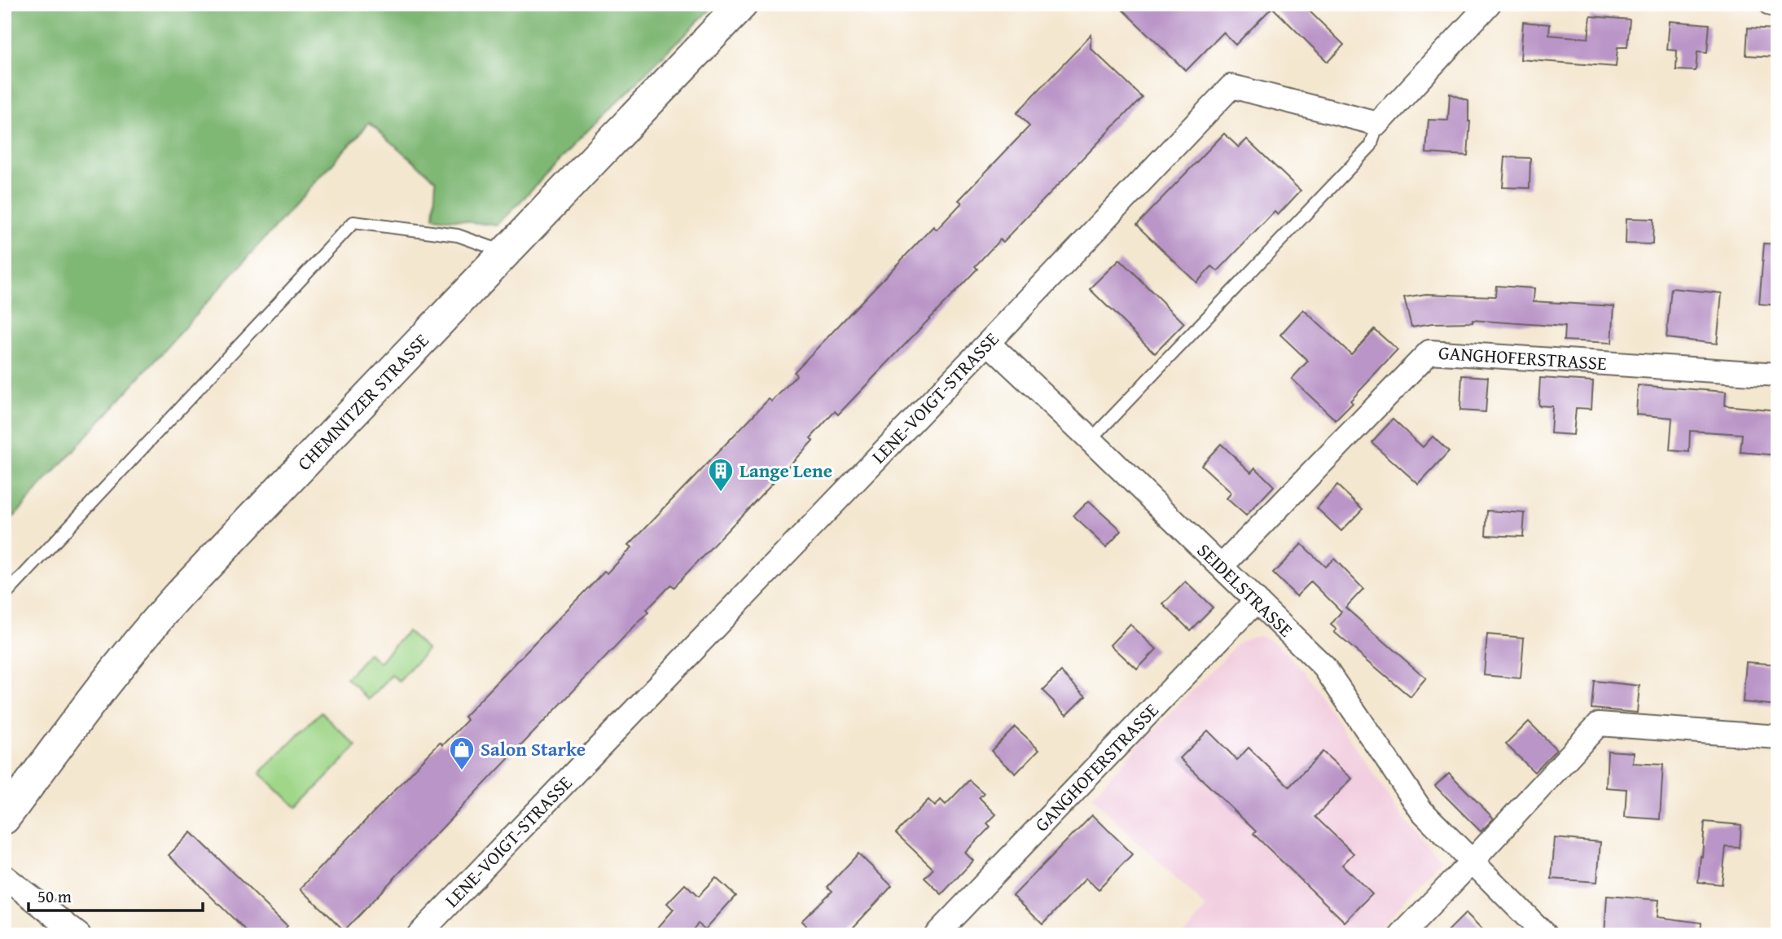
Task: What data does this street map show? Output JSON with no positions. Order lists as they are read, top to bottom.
{
  "streets": {
    "main road": ["CHEMNITZER STRASSE"],
    "street": ["GANGHOFERSTRASSE", "LENE-VOIGT-STRASSE", "SEIDELSTRASSE"]
  },
  "crossings": [
    ["GANGHOFERSTRASSE", "SEIDELSTRASSE"],
    ["LENE-VOIGT-STRASSE", "SEIDELSTRASSE"]
  ],
  "places": {
    "building": ["Lange Lene"],
    "shop": ["Salon Starke"]
  },
  "scale_bar": "50 m"
}
